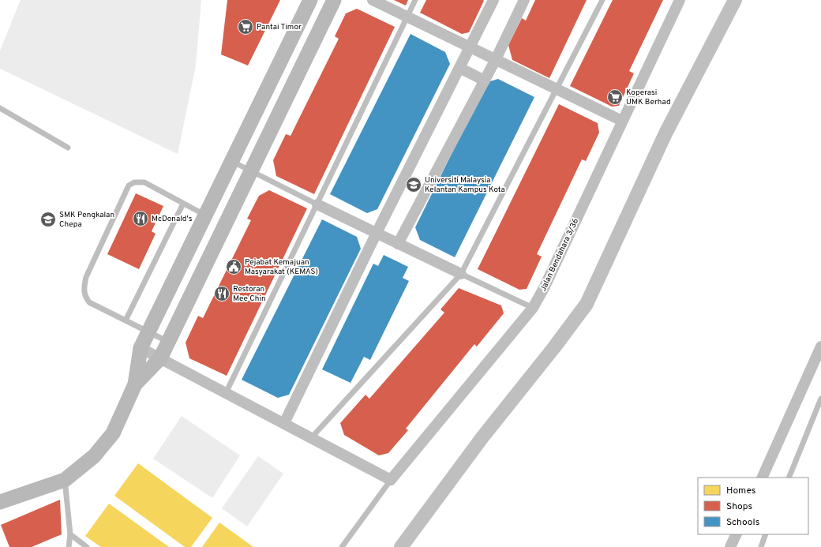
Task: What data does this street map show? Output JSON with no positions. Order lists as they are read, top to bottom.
{
  "streets": {
    "street": ["Jalan Bendahara 3/36"]
  },
  "places": {
    "supermarket": ["Pantai Timor", "Koperasi UMK Berhad"],
    "school or university": ["Universiti Malaysia Kelantan Kampus Kota", "SMK Pengkalan Chepa"],
    "restaurant": ["McDonald's", "Restoran Mee Chin"],
    "public building": ["Pejabat Kemajuan Masyarakat (KEMAS)"]
  },
  "legend": ["Homes", "Shops", "Schools"]
}
